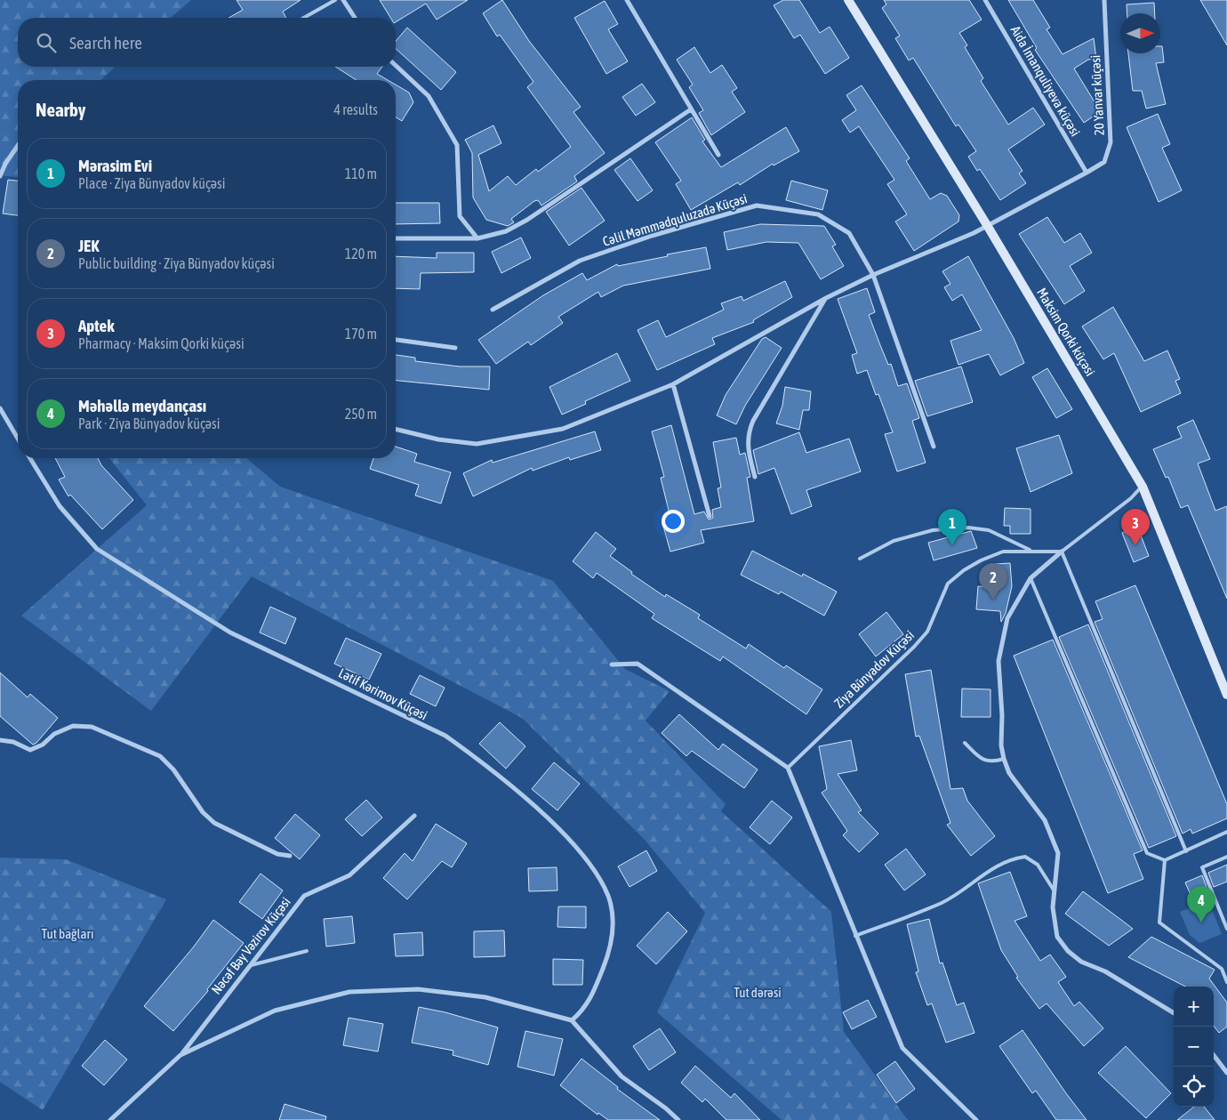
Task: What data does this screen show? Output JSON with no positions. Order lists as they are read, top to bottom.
{
  "streets": {
    "main road": ["Maksim Qorki küçəsi"],
    "street": [
      "Aida İmanquliyeva küçəsi",
      "20 Yanvar küçəsi",
      "Cəlil Məmmədquluzadə Küçəsi",
      "Lətif Kərimov Küçəsi",
      "Nəcəf Bəy Vəzirov Küçəsi"
    ],
    "lane": ["Ziya Bünyadov Küçəsi"]
  },
  "crossings": [
    ["Aida İmanquliyeva küçəsi", "20 Yanvar küçəsi"],
    ["20 Yanvar küçəsi", "Maksim Qorki küçəsi"]
  ],
  "parks": ["Tut bağları", "Tut dərəsi"],
  "north": "right",
  "page": {
    "search": "Search here",
    "heading": ["Nearby", "4 results"],
    "list": [
      {
        "mark": "1",
        "name": "Mərasim Evi",
        "note": "Place · Ziya Bünyadov küçəsi",
        "value": "110 m"
      },
      {
        "mark": "2",
        "name": "JEK",
        "note": "Public building · Ziya Bünyadov küçəsi",
        "value": "120 m"
      },
      {
        "mark": "3",
        "name": "Aptek",
        "note": "Pharmacy · Maksim Qorki küçəsi",
        "value": "170 m"
      },
      {
        "mark": "4",
        "name": "Məhəllə meydançası",
        "note": "Park · Ziya Bünyadov küçəsi",
        "value": "250 m"
      }
    ],
    "pins": [
      "1",
      "3",
      "2",
      "4"
    ],
    "map_buttons": ["+", "−"]
  }
}
